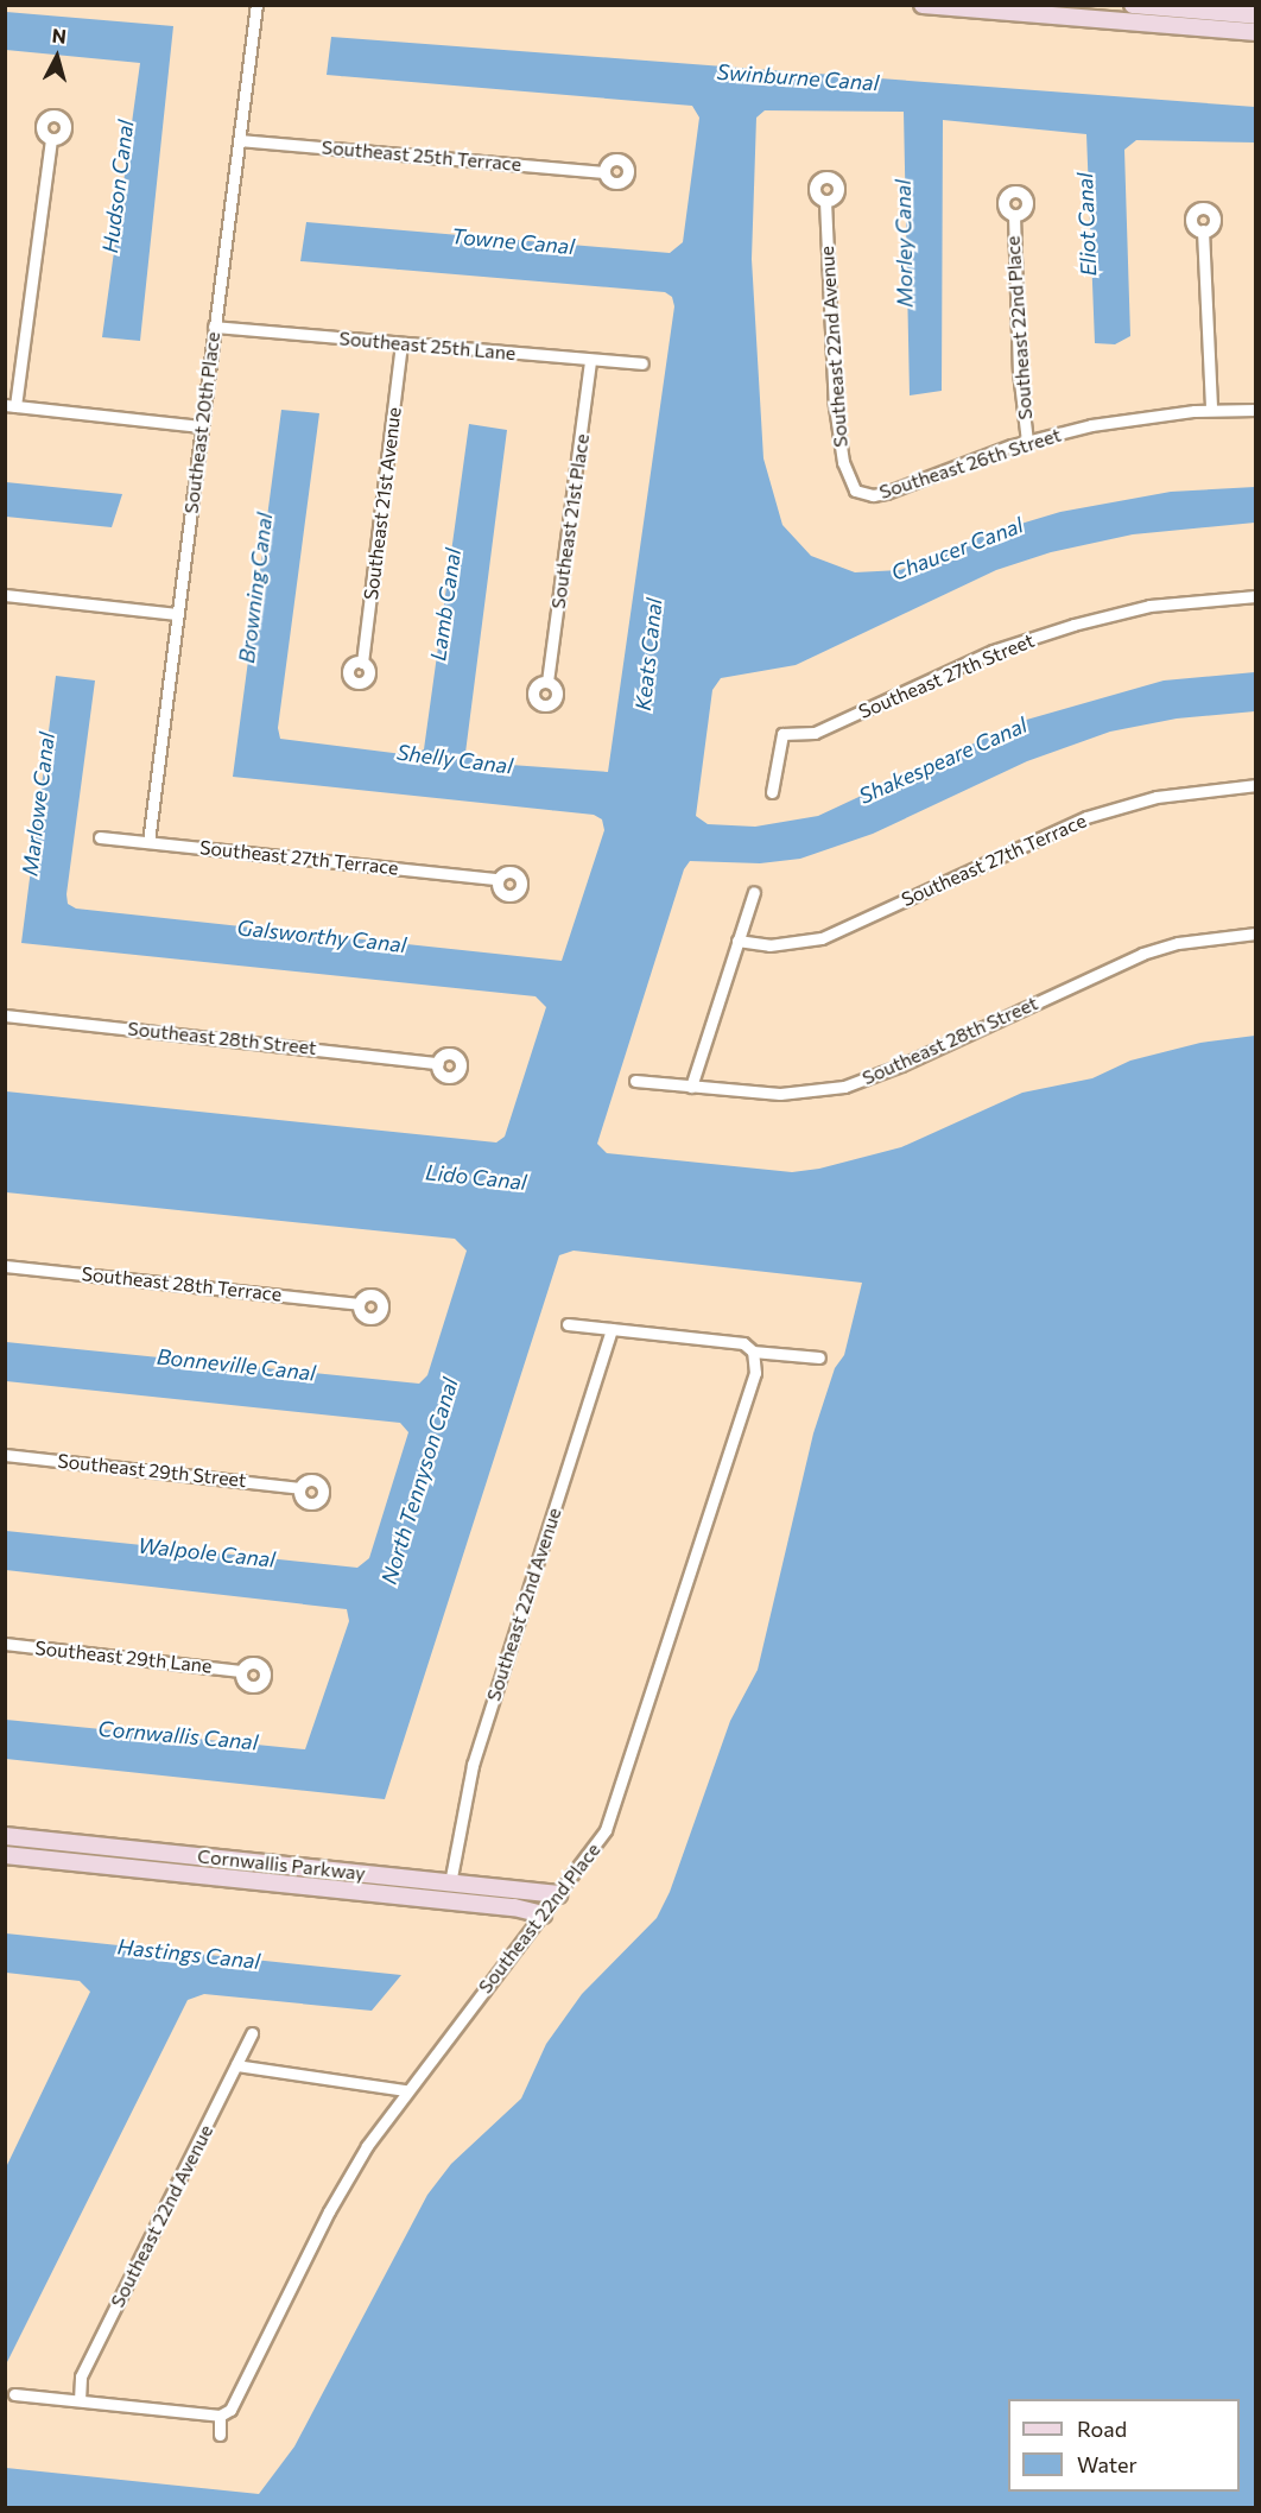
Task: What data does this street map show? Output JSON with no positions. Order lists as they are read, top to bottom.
{
  "streets": {
    "street": [
      "Southeast 25th Terrace",
      "Southeast 22nd Place",
      "Southeast 25th Lane",
      "Southeast 22nd Avenue",
      "Southeast 20th Place",
      "Southeast 26th Street",
      "Southeast 21st Avenue",
      "Southeast 21st Place",
      "Southeast 27th Street",
      "Southeast 27th Terrace",
      "Southeast 28th Street",
      "Southeast 28th Terrace",
      "Southeast 29th Street",
      "Southeast 29th Lane",
      "Cornwallis Parkway"
    ]
  },
  "crossings": [
    ["Southeast 25th Terrace", "Southeast 20th Place"],
    ["Southeast 22nd Place", "Southeast 26th Street"],
    ["Southeast 22nd Place", "Cornwallis Parkway"],
    ["Southeast 25th Lane", "Southeast 20th Place"],
    ["Southeast 25th Lane", "Southeast 21st Avenue"],
    ["Southeast 25th Lane", "Southeast 21st Place"],
    ["Southeast 22nd Avenue", "Southeast 26th Street"],
    ["Southeast 22nd Avenue", "Cornwallis Parkway"],
    ["Southeast 20th Place", "Southeast 27th Terrace"]
  ],
  "water": [
    "Swinburne Canal",
    "Hudson Canal",
    "Eliot Canal",
    "Towne Canal",
    "Morley Canal",
    "Chaucer Canal",
    "Browning Canal",
    "Lamb Canal",
    "Keats Canal",
    "Shelly Canal",
    "Shakespeare Canal",
    "Marlowe Canal",
    "Galsworthy Canal",
    "Lido Canal",
    "Bonneville Canal",
    "North Tennyson Canal",
    "Walpole Canal",
    "Cornwallis Canal",
    "Hastings Canal"
  ],
  "legend": ["Road", "Water"],
  "north": "top"
}
